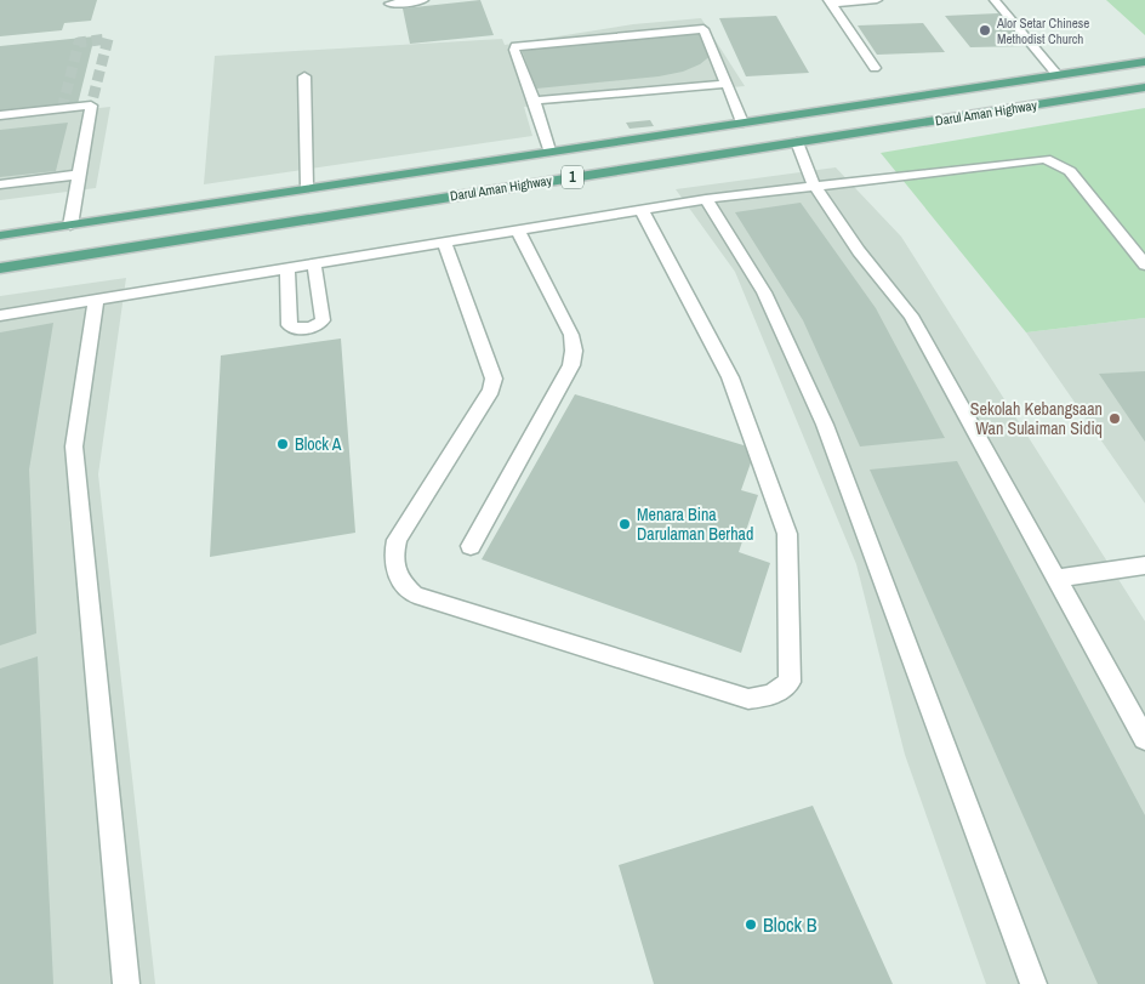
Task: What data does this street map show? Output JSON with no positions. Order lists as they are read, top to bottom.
{
  "streets": {
    "main road": ["Darul Aman Highway", "1"]
  },
  "places": [
    "Alor Setar Chinese Methodist Church",
    "Sekolah Kebangsaan Wan Sulaiman Sidiq",
    "Block A",
    "Menara Bina Darulaman Berhad",
    "Block B"
  ]
}
